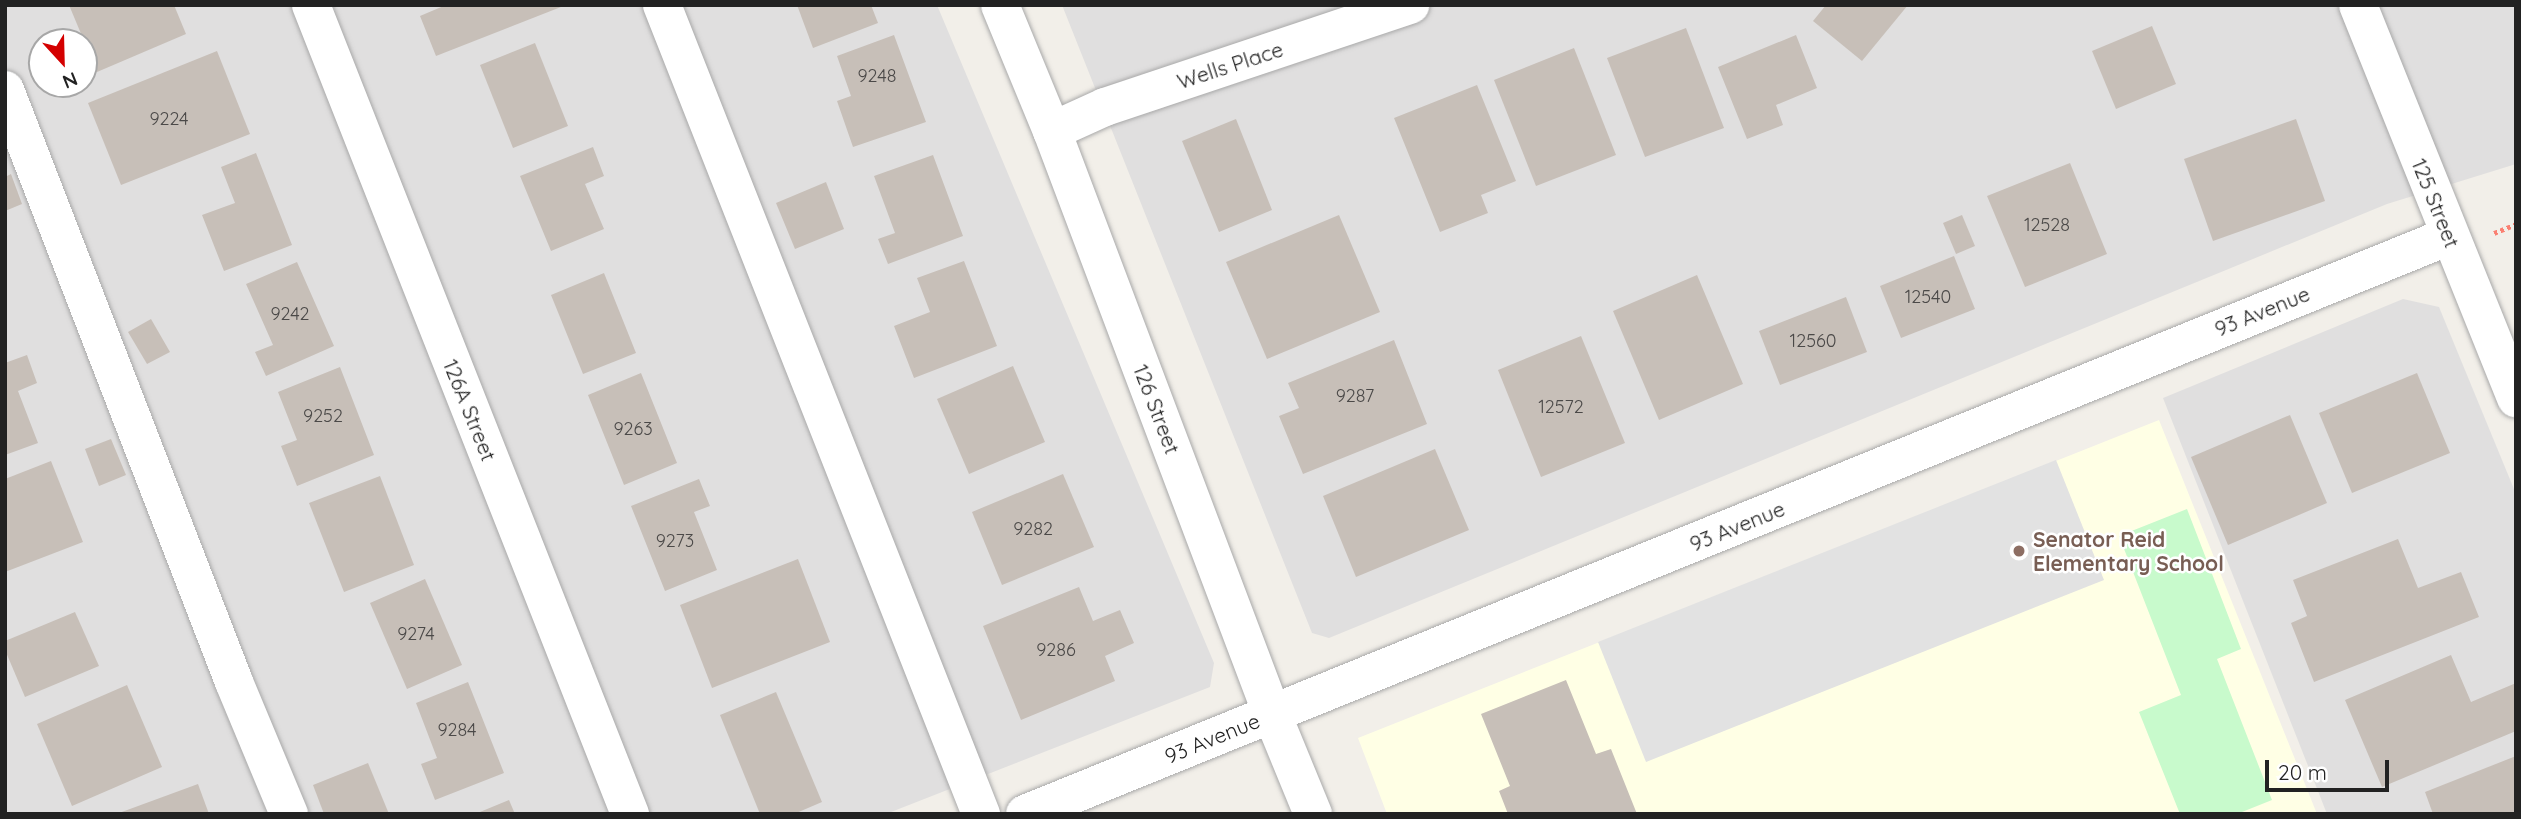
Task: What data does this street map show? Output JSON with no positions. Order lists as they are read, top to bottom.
{
  "streets": {
    "street": [
      "Wells Place",
      "125 Street",
      "93 Avenue",
      "126 Street",
      "126A Street"
    ]
  },
  "crossings": [
    ["Wells Place", "126 Street"],
    ["125 Street", "93 Avenue"],
    ["93 Avenue", "126 Street"]
  ],
  "places": ["Senator Reid Elementary School"],
  "house_numbers": [
    "9248",
    "9224",
    "12528",
    "12540",
    "9242",
    "12560",
    "9287",
    "12572",
    "9252",
    "9263",
    "9282",
    "9273",
    "9274",
    "9286",
    "9284"
  ],
  "scale_bar": "20 m",
  "north": "bottom"
}
